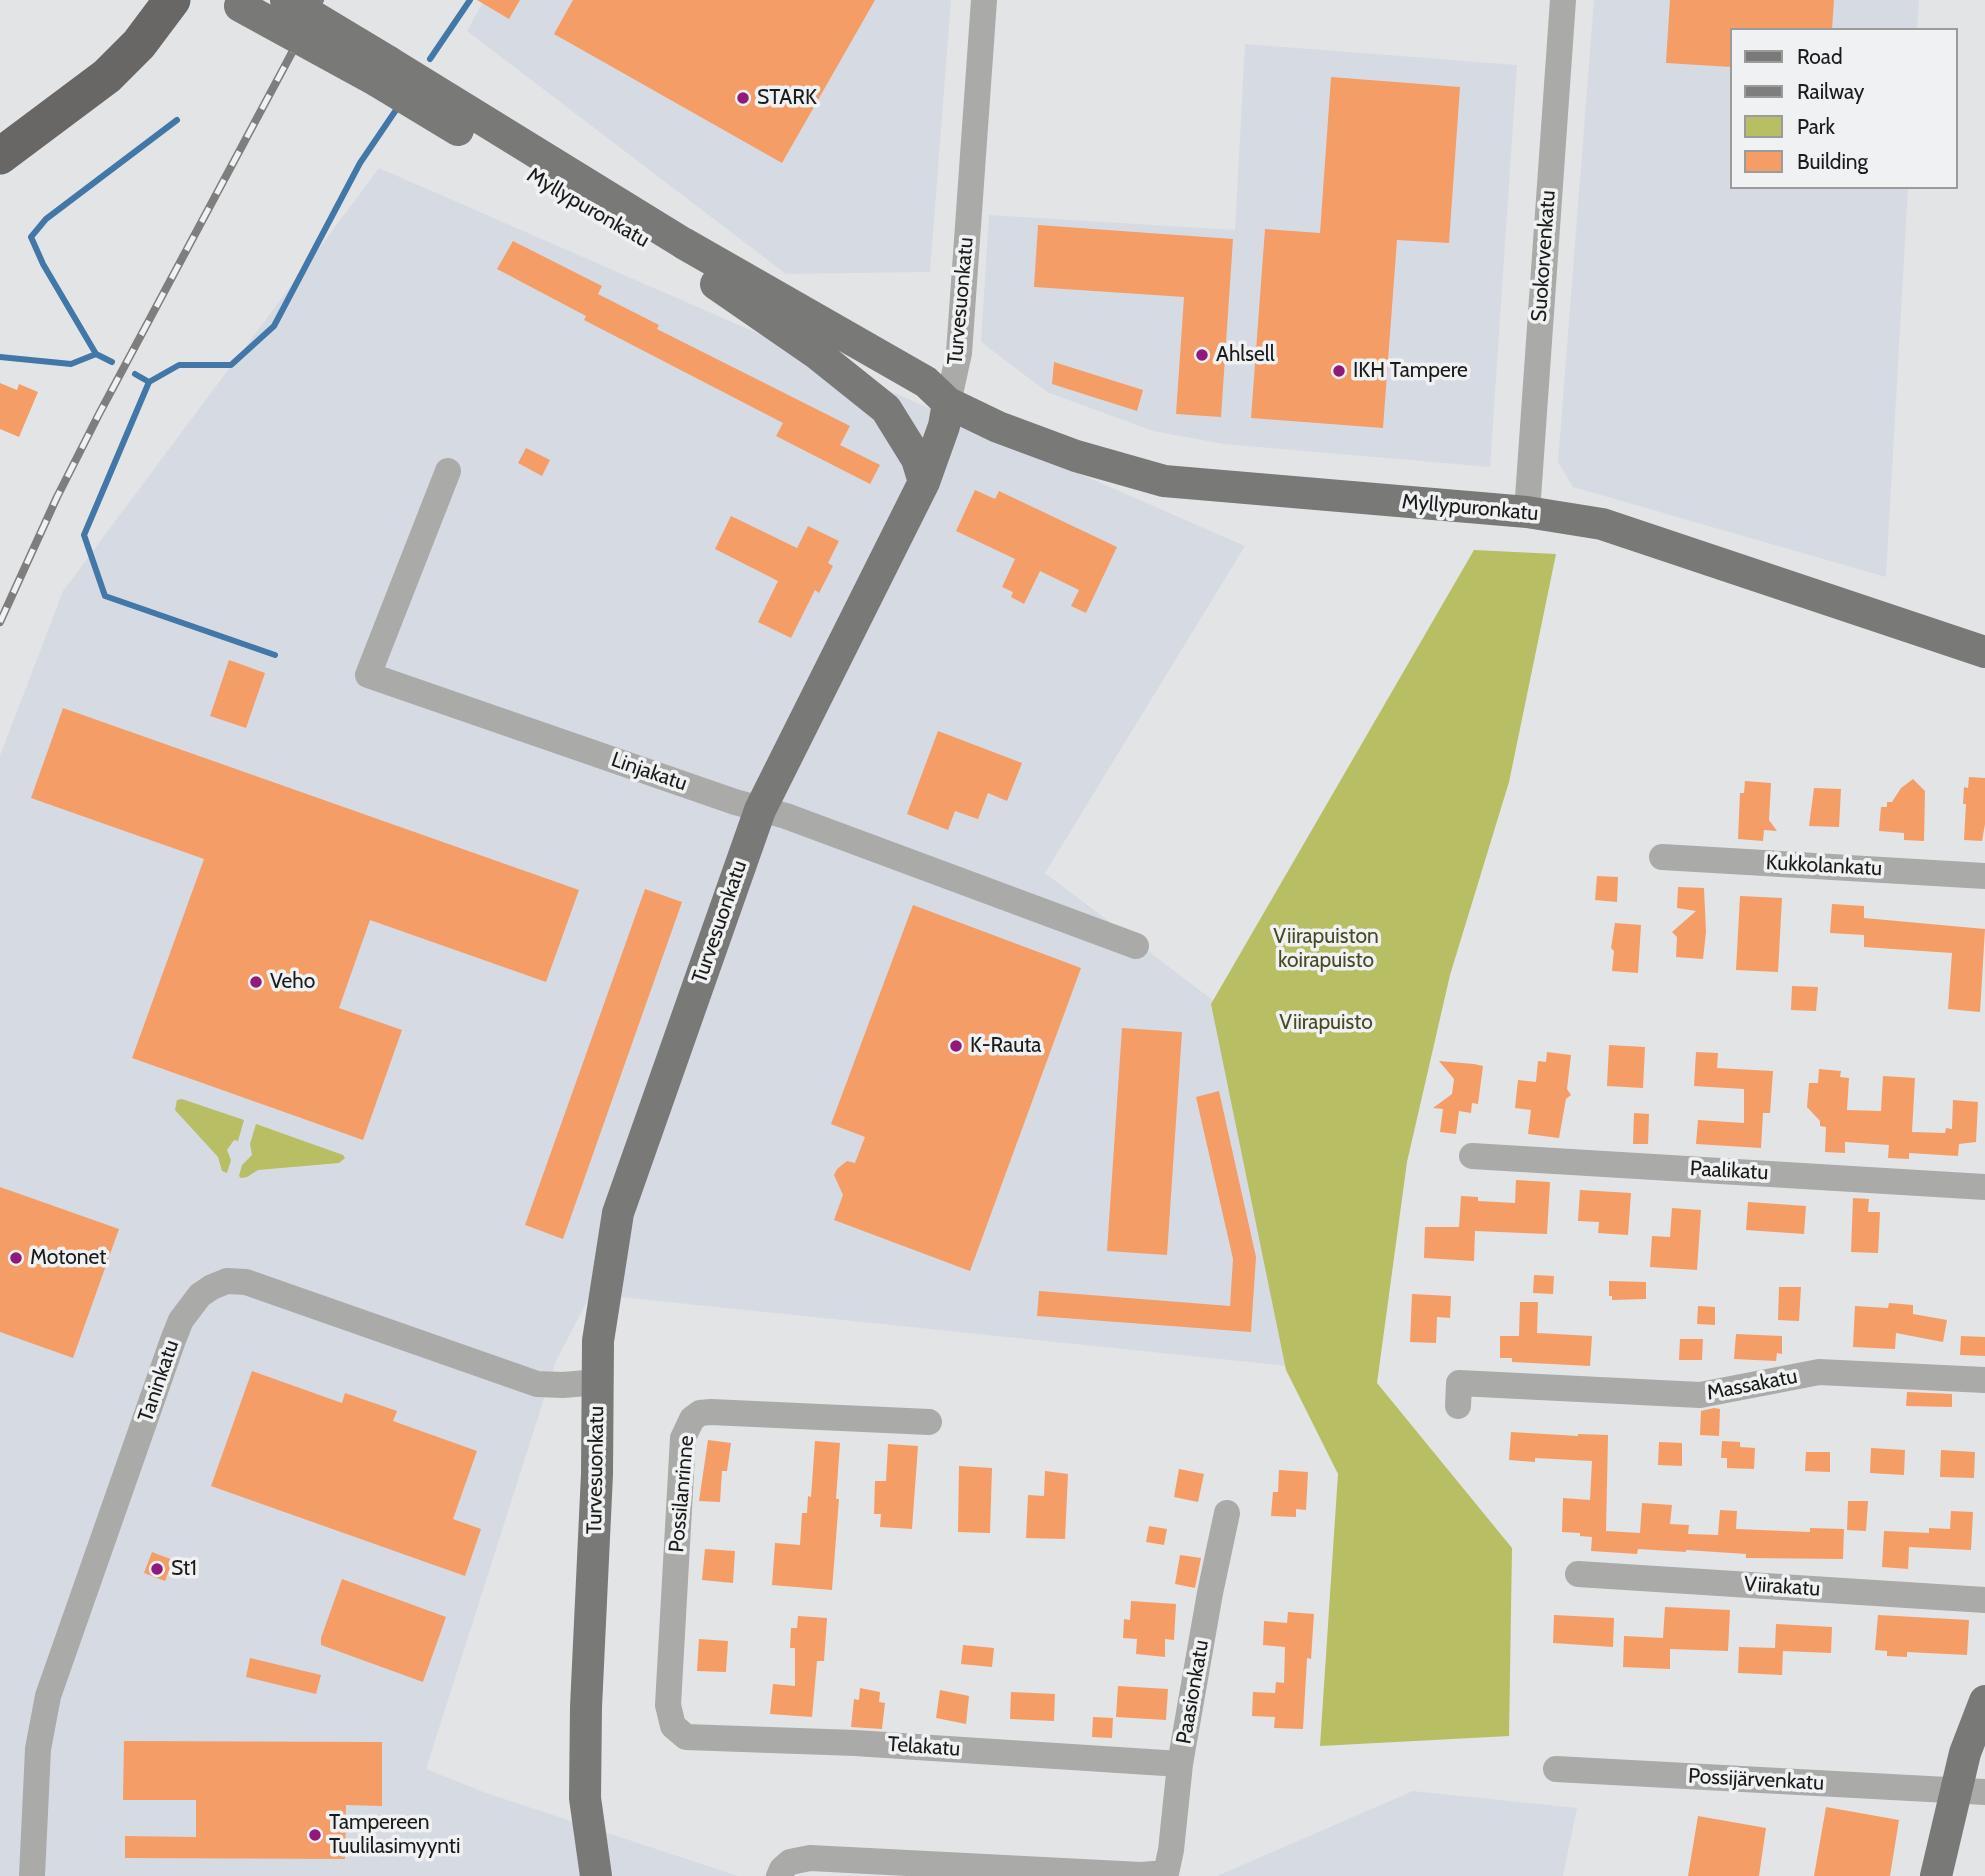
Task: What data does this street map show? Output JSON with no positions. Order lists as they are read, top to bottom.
{
  "streets": {
    "main road": ["Myllypuronkatu", "Turvesuonkatu"],
    "street": [
      "Suokorvenkatu",
      "Linjakatu",
      "Kukkolankatu",
      "Paalikatu",
      "Taninkatu",
      "Massakatu",
      "Possilanrinne",
      "Viirakatu",
      "Paasionkatu",
      "Telakatu",
      "Possijärvenkatu"
    ]
  },
  "crossings": [
    ["Myllypuronkatu", "Suokorvenkatu"],
    ["Myllypuronkatu", "Turvesuonkatu"],
    ["Turvesuonkatu", "Linjakatu"],
    ["Turvesuonkatu", "Taninkatu"],
    ["Possilanrinne", "Telakatu"],
    ["Paasionkatu", "Telakatu"]
  ],
  "parks": ["Viirapuiston koirapuisto", "Viirapuisto"],
  "places": [
    "STARK",
    "Ahlsell",
    "IKH Tampere",
    "Veho",
    "K-Rauta",
    "Motonet",
    "St1",
    "Tampereen Tuulilasimyynti"
  ],
  "legend": [
    "Road",
    "Railway",
    "Park",
    "Building"
  ]
}
